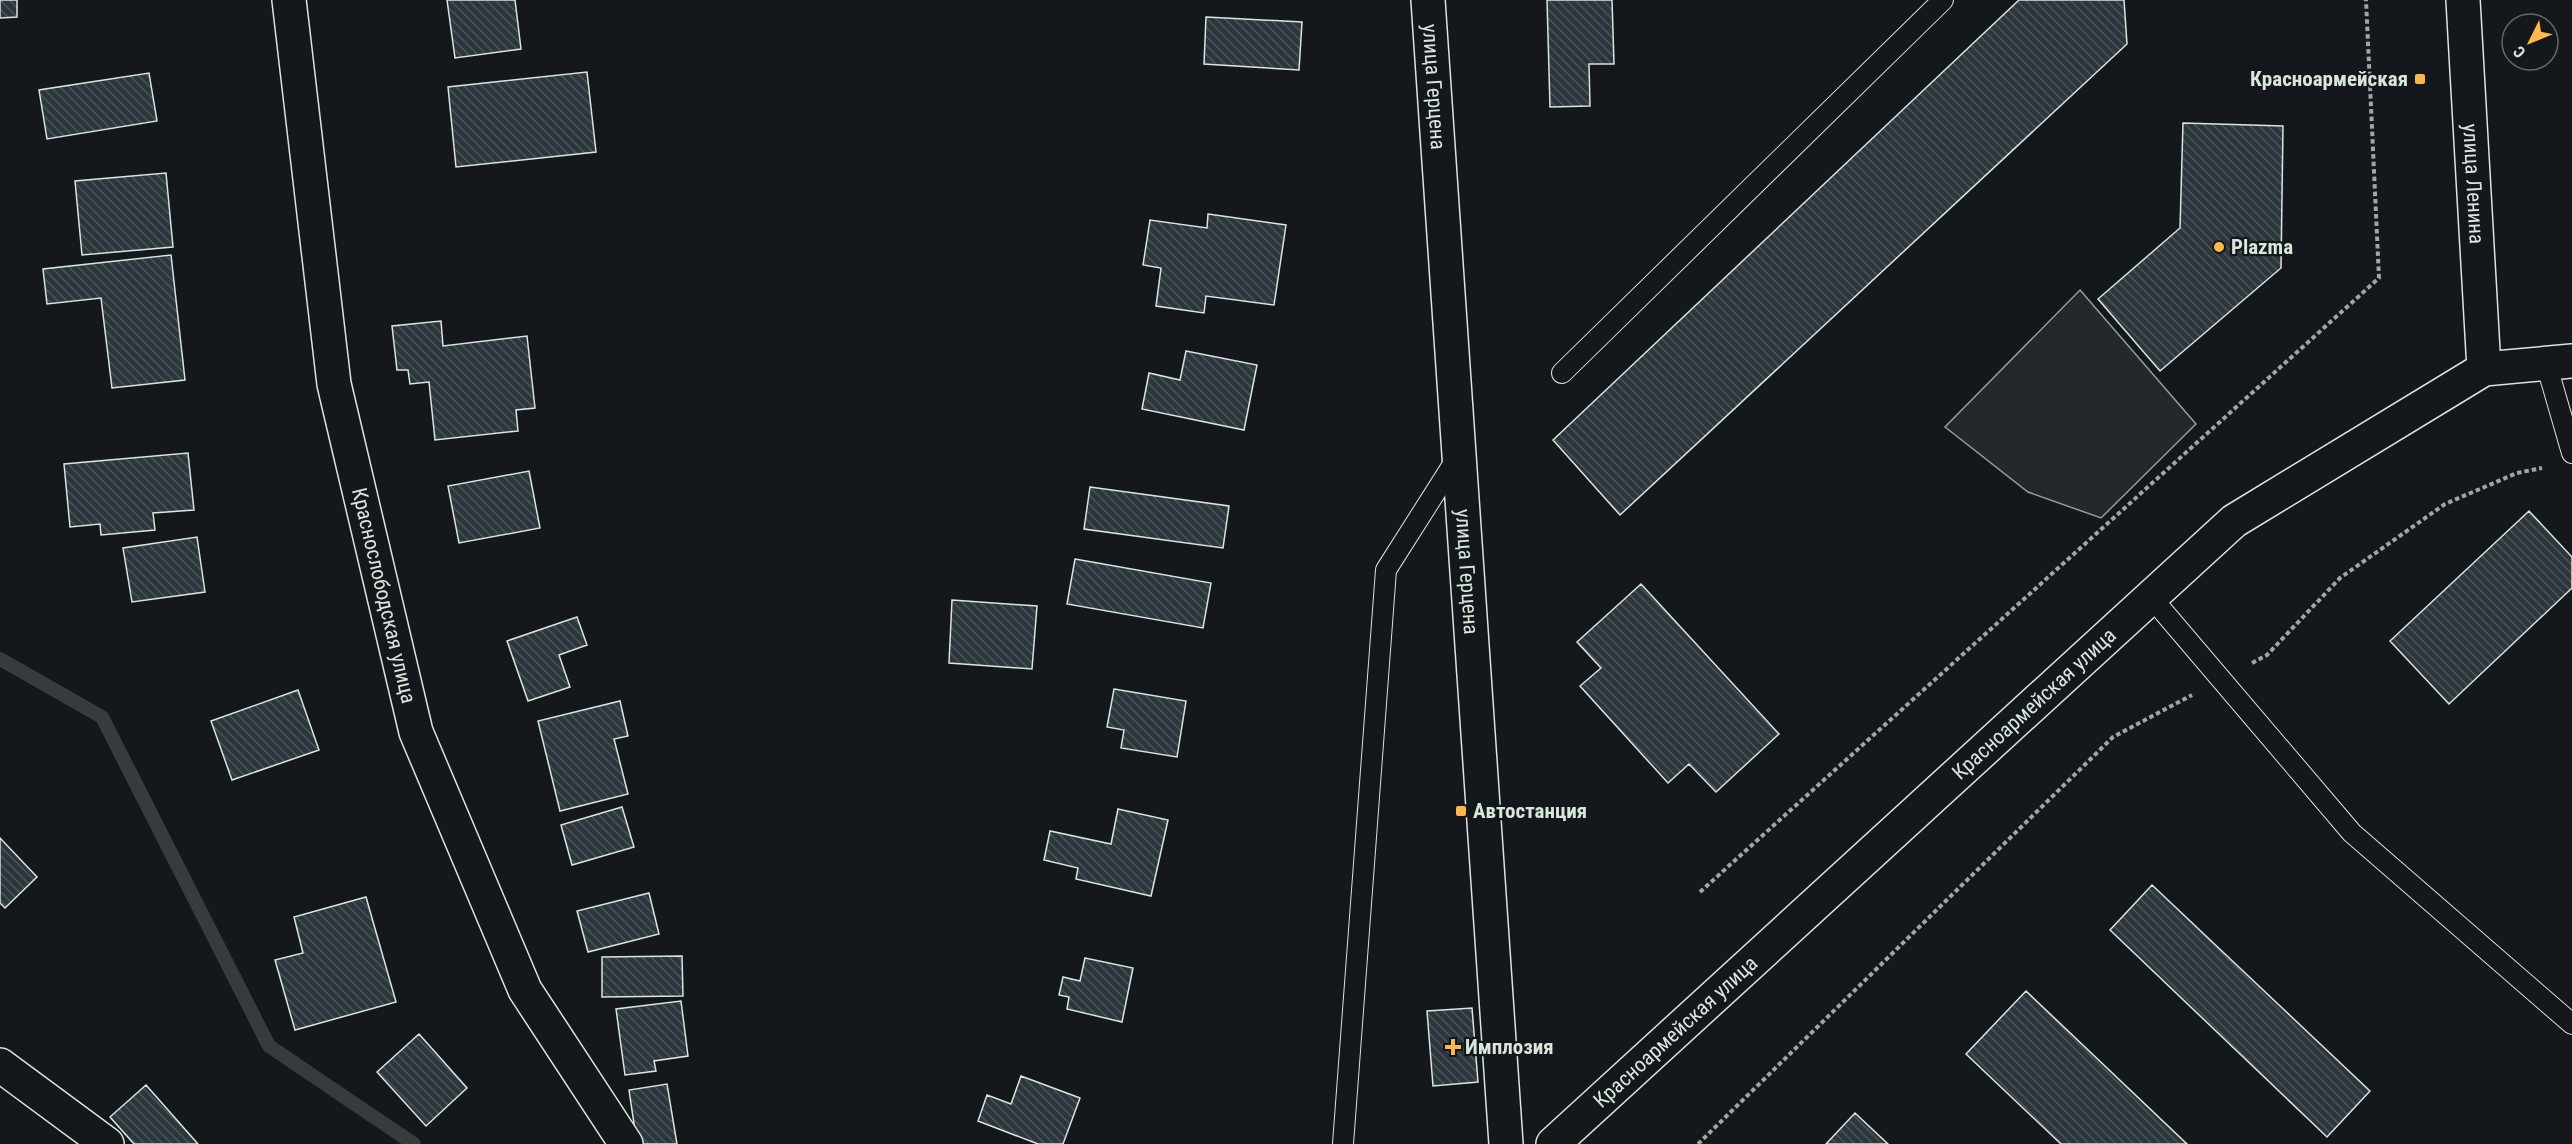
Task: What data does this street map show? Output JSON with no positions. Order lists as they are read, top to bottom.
{
  "streets": {
    "street": [
      "улица Герцена",
      "улица Ленина",
      "Краснослободская улица",
      "Красноармейская улица"
    ]
  },
  "crossings": [
    ["улица Ленина", "Красноармейская улица"]
  ],
  "places": {
    "transit": ["Красноармейская", "Автостанция"],
    "other": ["Plazma"],
    "health": ["Имплозия"]
  },
  "north": "bottom left"
}
